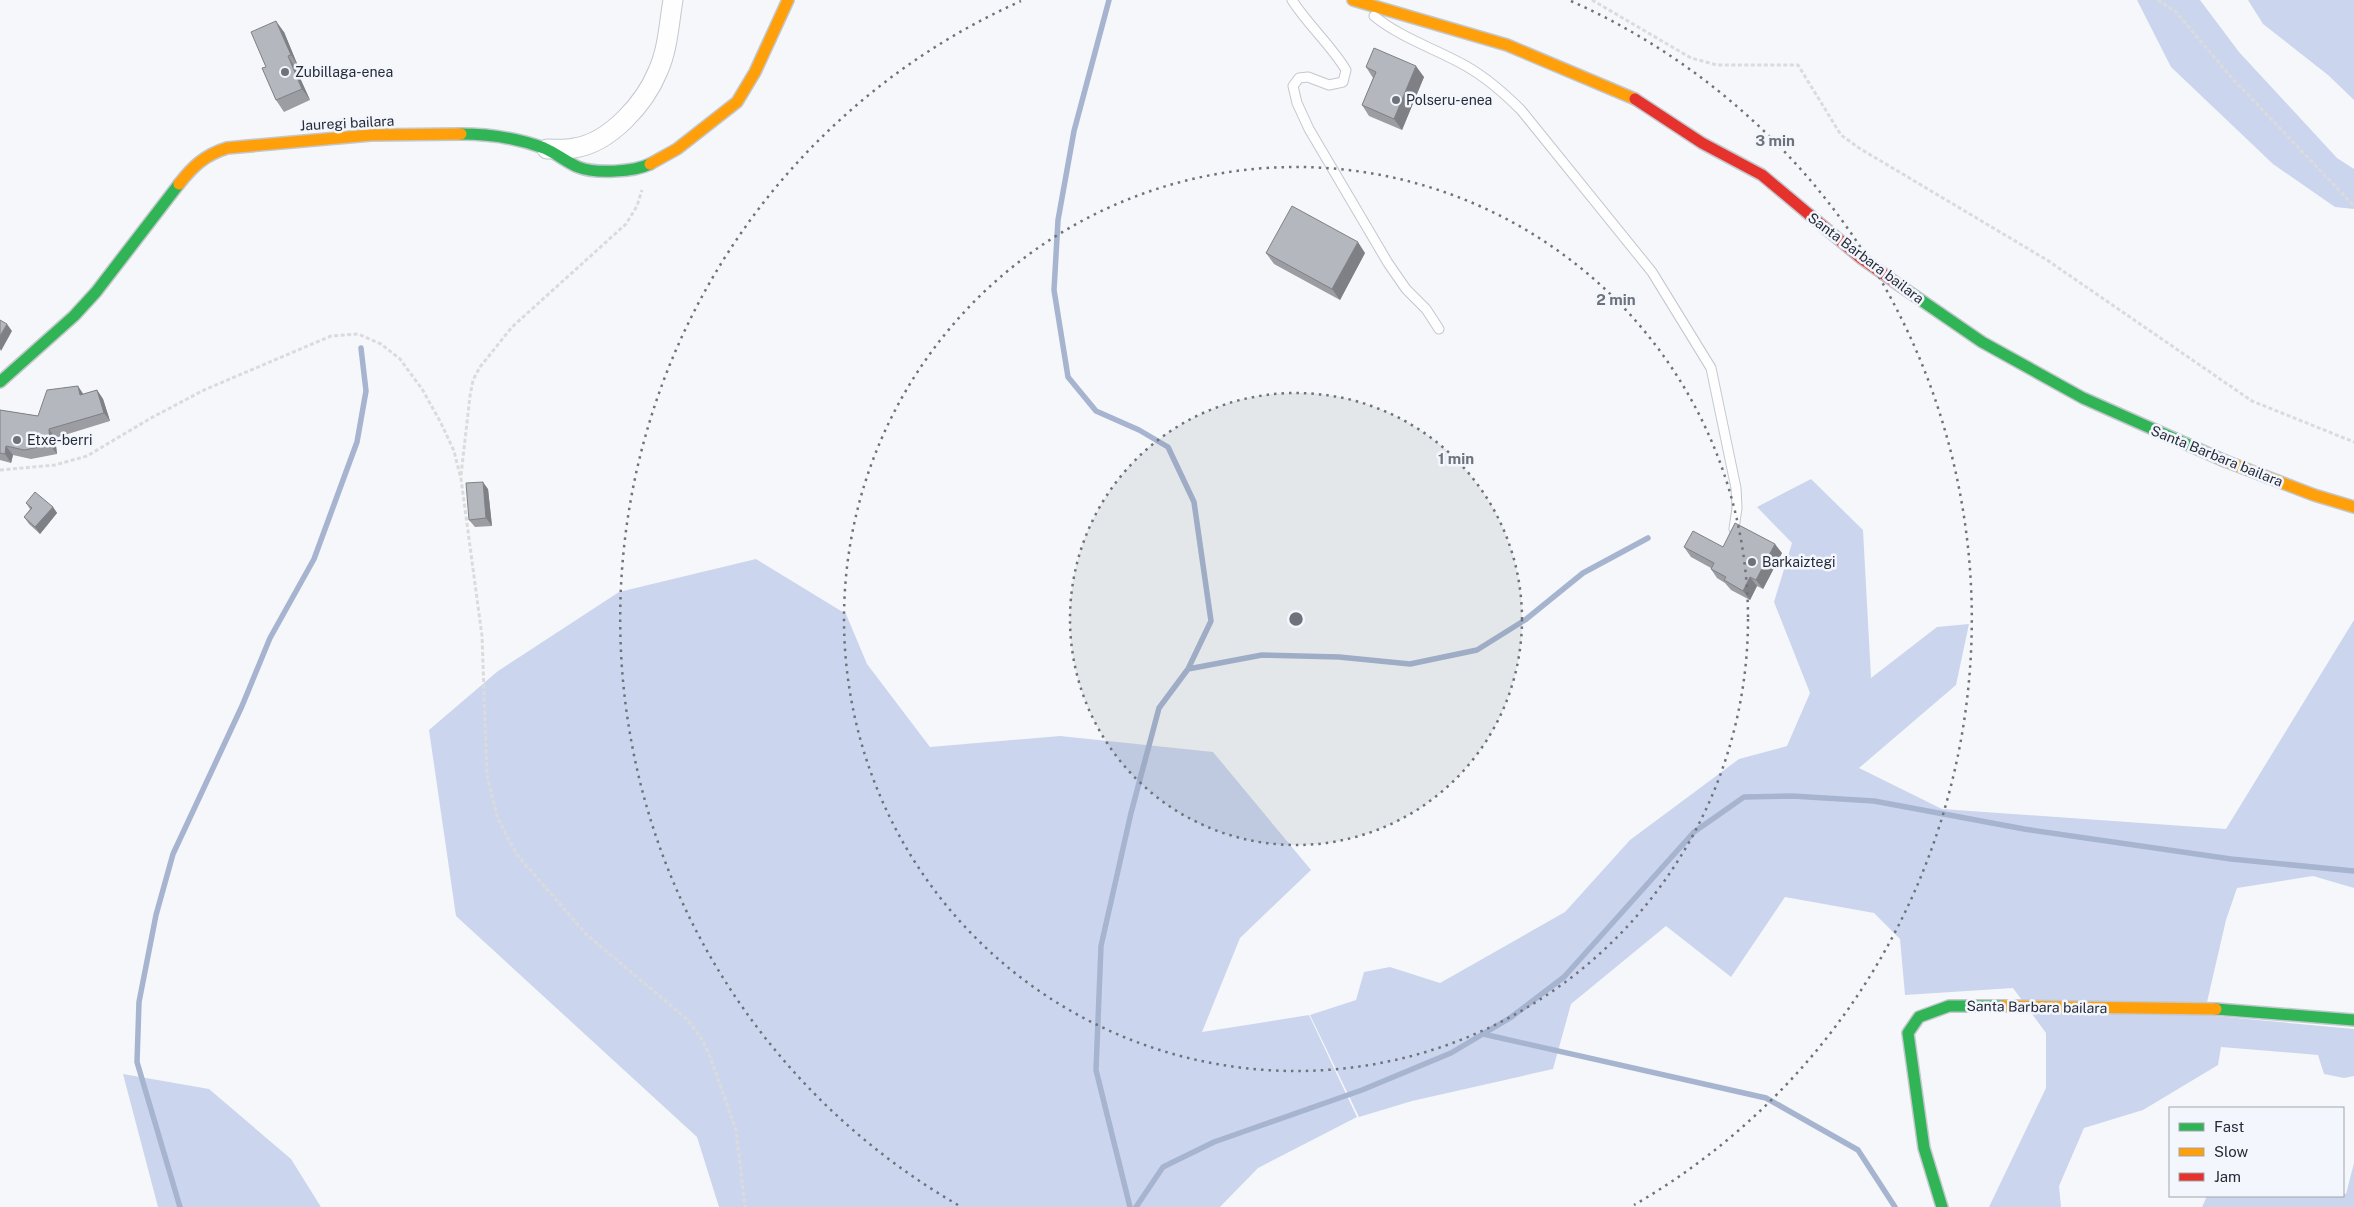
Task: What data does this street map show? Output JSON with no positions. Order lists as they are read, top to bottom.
{
  "streets": {
    "street": ["Jauregi bailara", "Santa Barbara bailara"]
  },
  "places": [
    "Zubillaga-enea",
    "Polseru-enea",
    "Etxe-berri",
    "Barkaiztegi"
  ],
  "legend": ["Fast", "Slow", "Jam"],
  "rings": ["3 min", "2 min", "1 min"]
}
